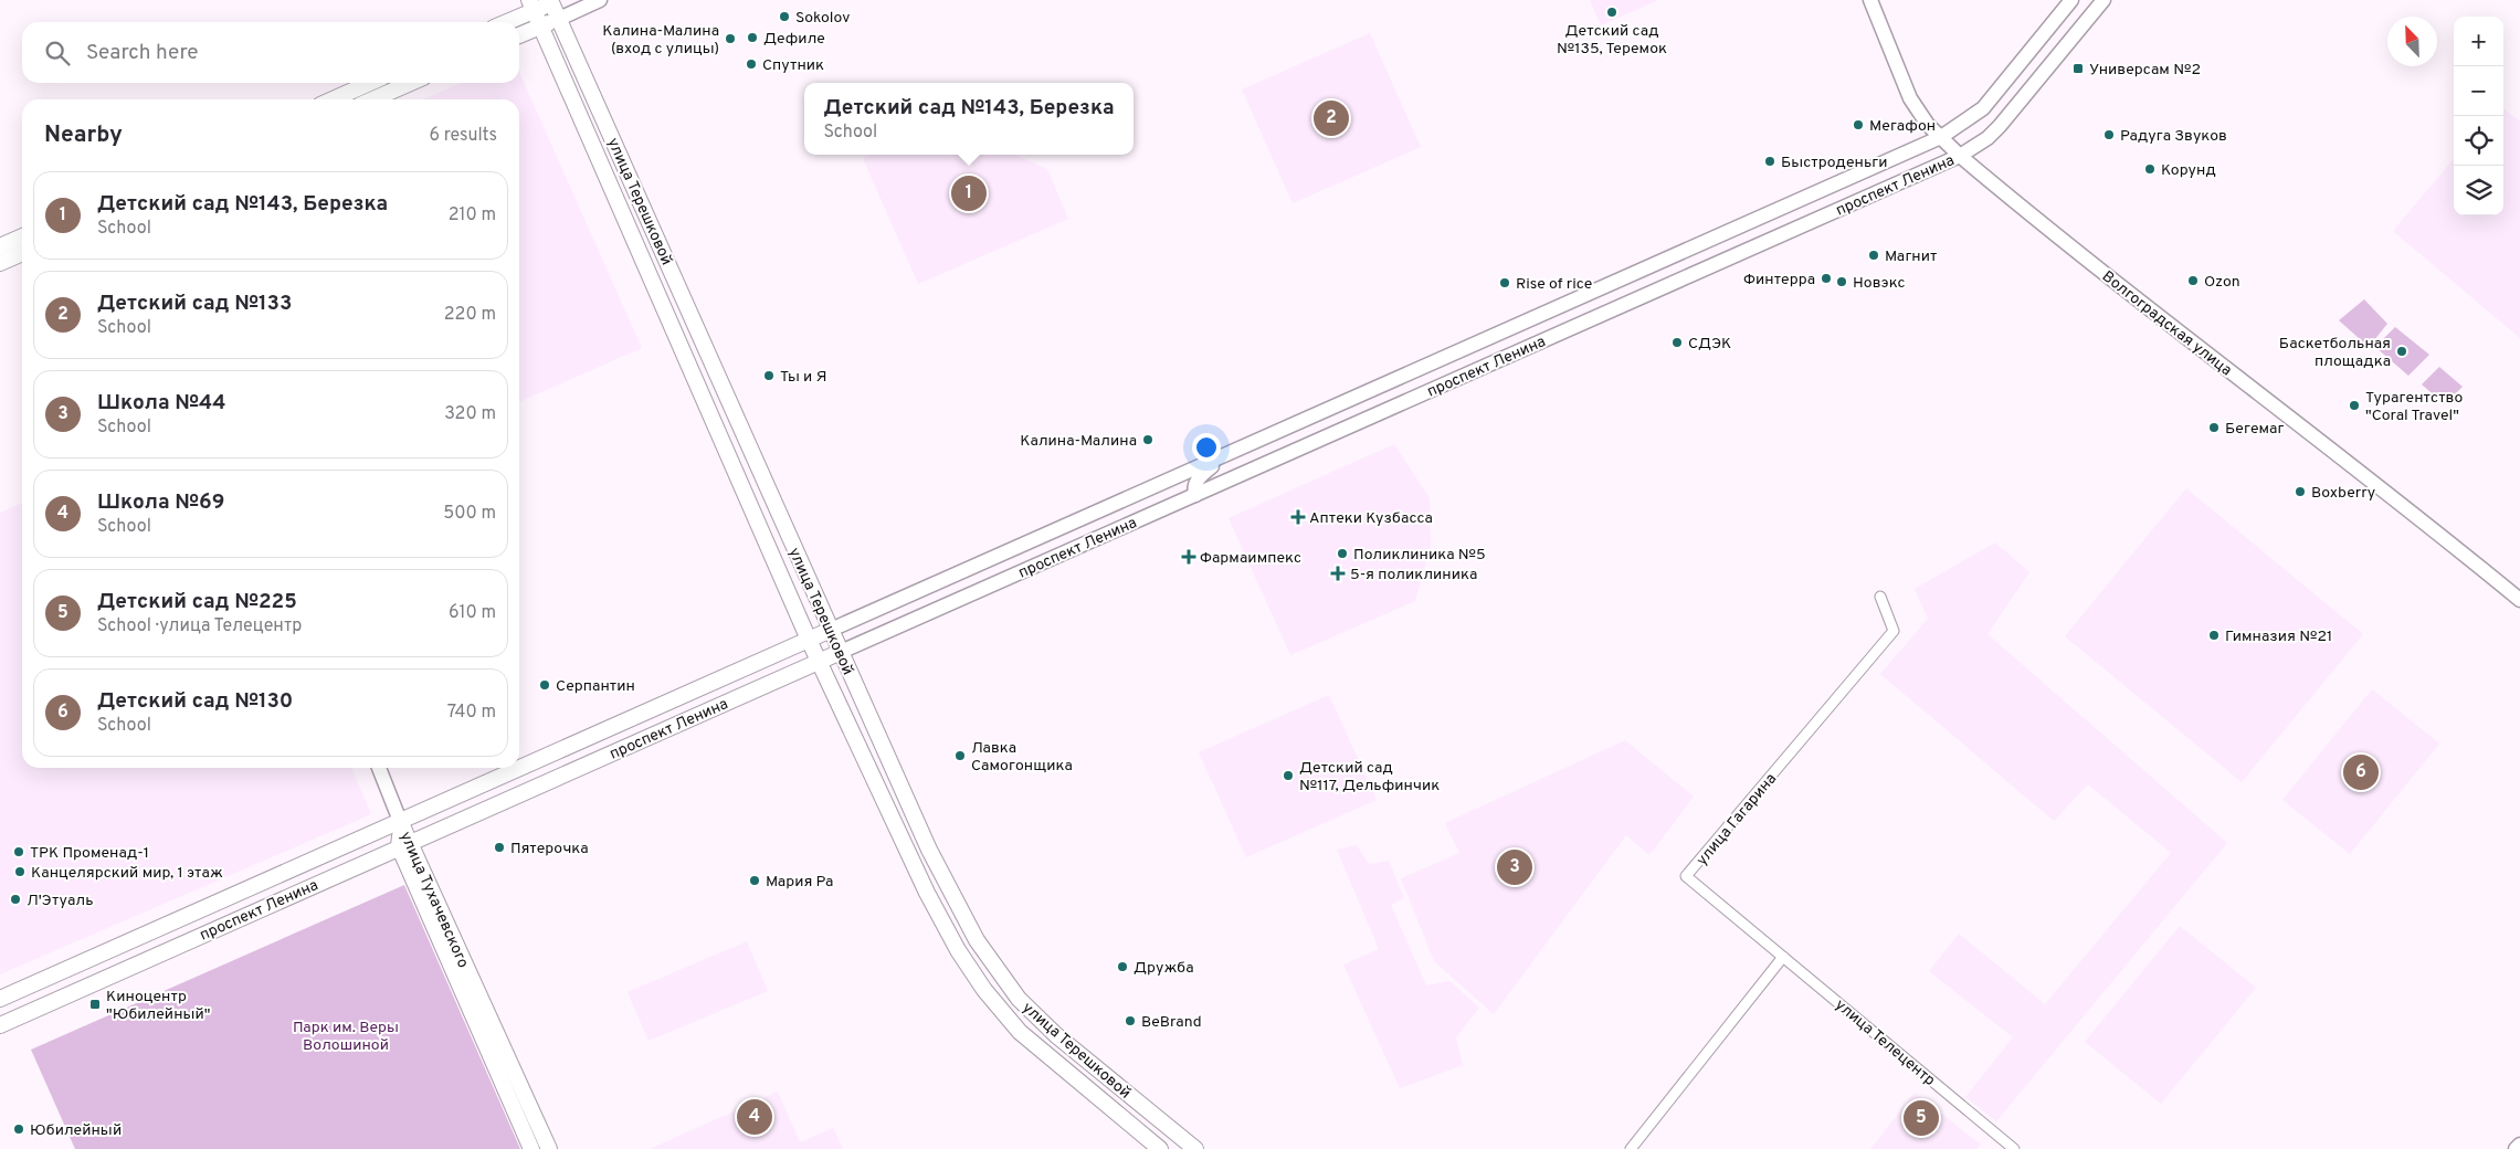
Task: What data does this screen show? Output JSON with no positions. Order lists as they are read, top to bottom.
{
  "streets": {
    "main road": [
      "проспект Ленина",
      "улица Терешковой",
      "Волгоградская улица",
      "улица Тухачевского"
    ],
    "street": ["улица Гагарина", "улица Телецентр"]
  },
  "crossings": [
    ["проспект Ленина", "улица Терешковой"],
    ["проспект Ленина", "Волгоградская улица"],
    ["проспект Ленина", "улица Тухачевского"],
    ["улица Гагарина", "улица Телецентр"]
  ],
  "parks": ["Парк им. Веры Волошиной"],
  "places": {
    "other": [
      "Детский сад №135, Теремок",
      "Sokolov",
      "Дефиле",
      "Калина-Малина (вход с улицы)",
      "Спутник",
      "Мегафон",
      "Радуга Звуков",
      "Быстроденьги",
      "Корунд",
      "Магнит",
      "Финтерра",
      "Ozon",
      "Новэкс",
      "Rise of rice",
      "СДЭК",
      "Баскетбольная площадка",
      "Ты и Я",
      "Турагентство \"Coral Travel\"",
      "Бегемаг",
      "Калина-Малина",
      "Boxberry",
      "Поликлиника №5",
      "Гимназия №21",
      "Серпантин",
      "Лавка Самогонщика",
      "Детский сад №117, Дельфинчик",
      "Пятерочка",
      "ТРК Променад-1",
      "Канцелярский мир, 1 этаж",
      "Мария Ра",
      "Л'Этуаль",
      "Дружба",
      "BeBrand",
      "Юбилейный"
    ],
    "transit": ["Универсам №2", "Киноцентр \"Юбилейный\""],
    "health": ["Аптеки Кузбасса", "Фармаимпекс", "5-я поликлиника"]
  },
  "north": "top left",
  "page": {
    "map_buttons": ["+", "−"],
    "search": "Search here",
    "popup": ["Детский сад №143, Березка", "School"],
    "pins": [
      "2",
      "1",
      "6",
      "3",
      "4",
      "5"
    ],
    "heading": ["Nearby", "6 results"],
    "list": [
      {
        "mark": "1",
        "name": "Детский сад №143, Березка",
        "note": "School",
        "value": "210 m"
      },
      {
        "mark": "2",
        "name": "Детский сад №133",
        "note": "School",
        "value": "220 m"
      },
      {
        "mark": "3",
        "name": "Школа №44",
        "note": "School",
        "value": "320 m"
      },
      {
        "mark": "4",
        "name": "Школа №69",
        "note": "School",
        "value": "500 m"
      },
      {
        "mark": "5",
        "name": "Детский сад №225",
        "note": "School · улица Телецентр",
        "value": "610 m"
      },
      {
        "mark": "6",
        "name": "Детский сад №130",
        "note": "School",
        "value": "740 m"
      }
    ]
  }
}
